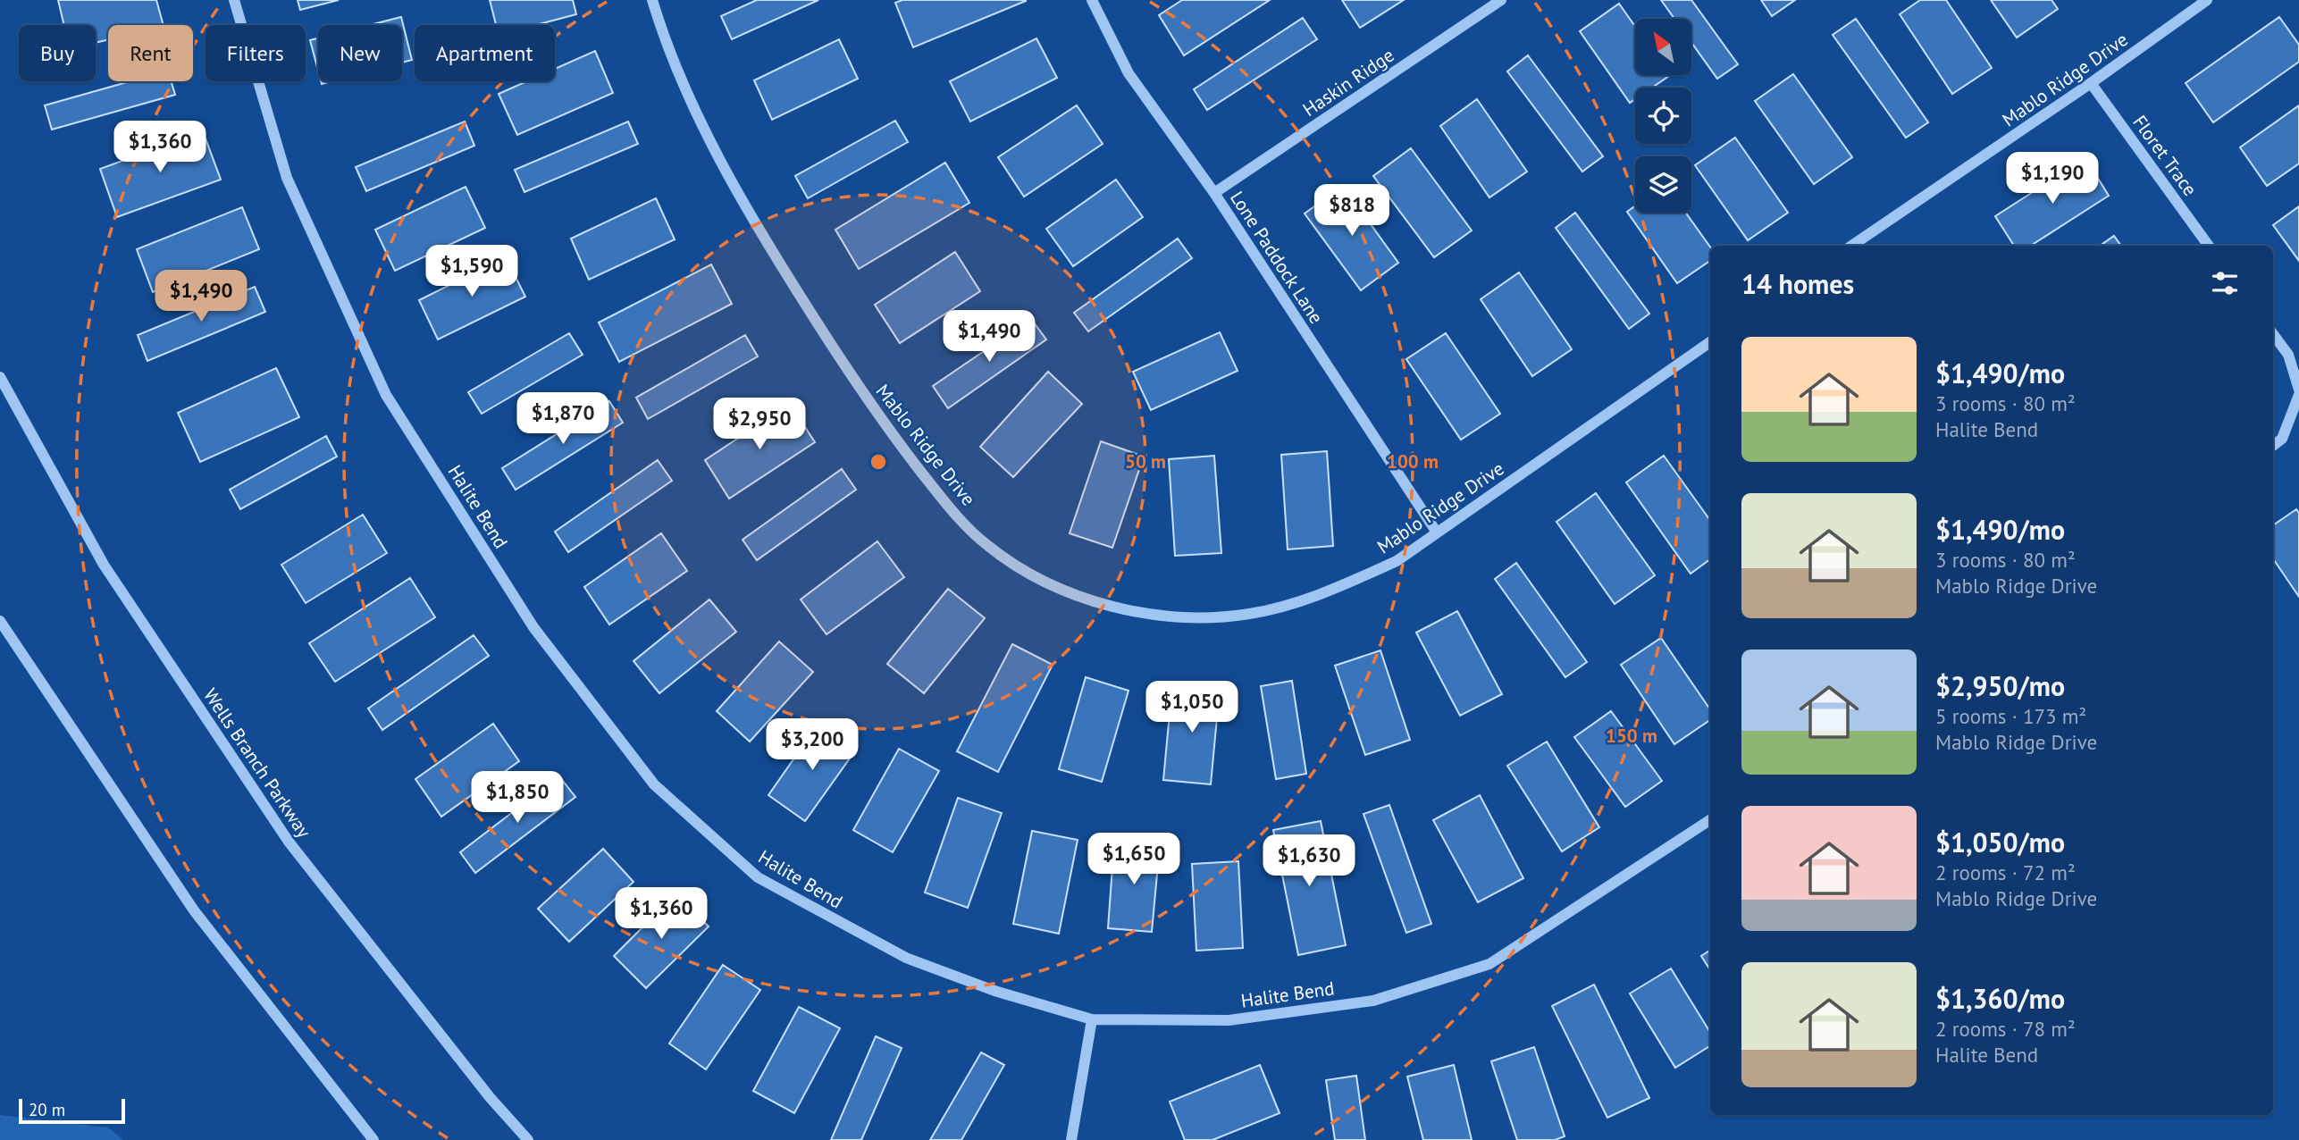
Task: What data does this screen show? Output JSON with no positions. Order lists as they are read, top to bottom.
{
  "streets": {
    "street": [
      "Mablo Ridge Drive",
      "Haskin Ridge",
      "Floret Trace",
      "Lone Paddock Lane",
      "Halite Bend",
      "Wells Branch Parkway"
    ]
  },
  "crossings": [
    ["Mablo Ridge Drive", "Floret Trace"],
    ["Mablo Ridge Drive", "Lone Paddock Lane"],
    ["Haskin Ridge", "Lone Paddock Lane"]
  ],
  "scale_bar": "20 m",
  "north": "top left",
  "page": {
    "chip": [
      "Buy",
      "Rent",
      "Filters",
      "New",
      "Apartment"
    ],
    "price": [
      "$1,360",
      "$1,190",
      "$818",
      "$1,590",
      "$1,490",
      "$1,490",
      "$1,870",
      "$2,950",
      "$1,050",
      "$3,200",
      "$1,850",
      "$1,650",
      "$1,630",
      "$1,360"
    ],
    "heading": "14 homes",
    "list": [
      {
        "name": "$1,490/mo",
        "note": "3 rooms · 80 m² · Halite Bend"
      },
      {
        "name": "$1,490/mo",
        "note": "3 rooms · 80 m² · Mablo Ridge Drive"
      },
      {
        "name": "$2,950/mo",
        "note": "5 rooms · 173 m² · Mablo Ridge Drive"
      },
      {
        "name": "$1,050/mo",
        "note": "2 rooms · 72 m² · Mablo Ridge Drive"
      },
      {
        "name": "$1,360/mo",
        "note": "2 rooms · 78 m² · Halite Bend"
      }
    ],
    "scale": "20 m"
  },
  "rings": ["50 m", "100 m", "150 m"]
}
